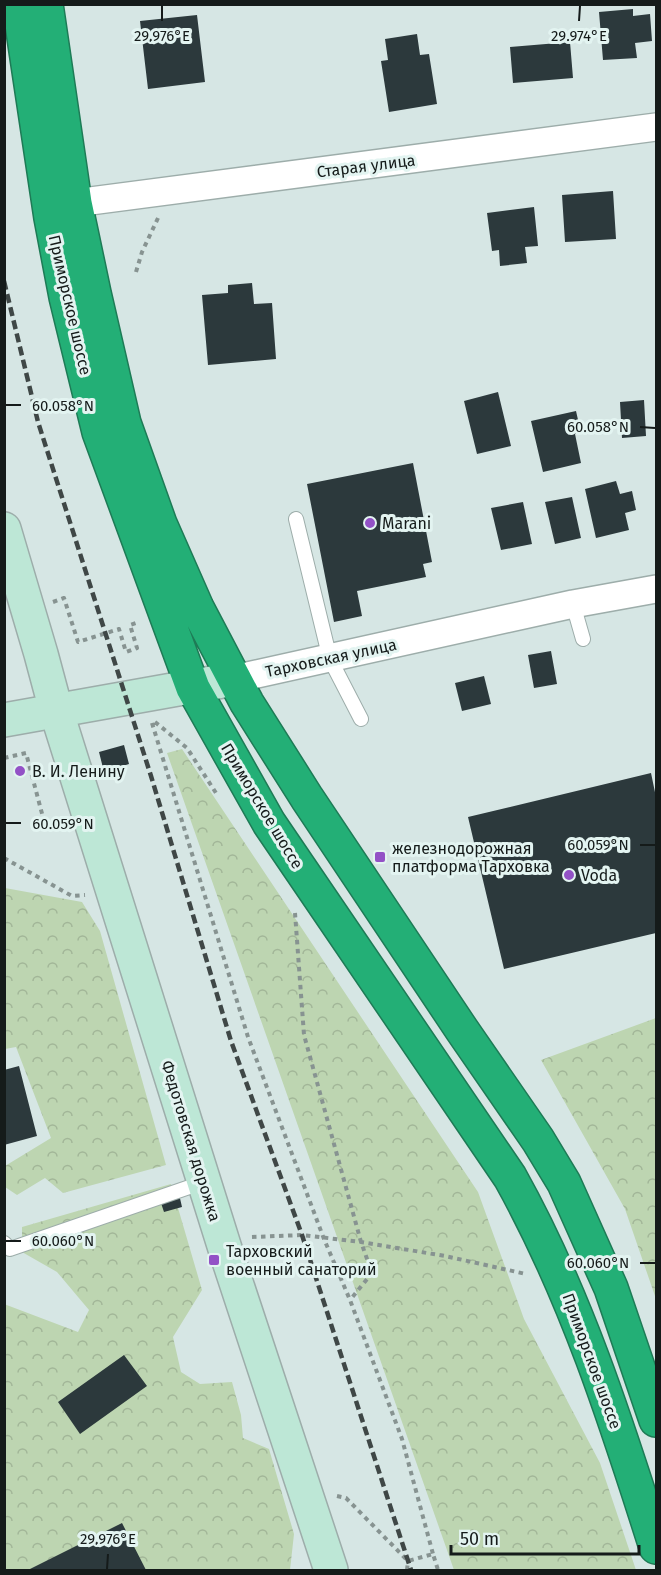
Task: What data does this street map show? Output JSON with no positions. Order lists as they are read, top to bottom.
{
  "streets": {
    "highway": ["Приморское шоссе"],
    "street": ["Старая улица", "Тарховская улица", "Федотовская дорожка"]
  },
  "crossings": [
    ["Старая улица", "Приморское шоссе"],
    ["Приморское шоссе", "Тарховская улица"],
    ["Тарховская улица", "Федотовская дорожка"]
  ],
  "places": {
    "other": ["Marani", "В. И. Ленину", "Voda"],
    "transit": ["железнодорожная платформа Тарховка", "Тарховский военный санаторий"]
  },
  "scale_bar": "50 m",
  "coordinates": [
    "29.976°E",
    "29.974°E",
    "60.058°N",
    "60.059°N",
    "60.060°N"
  ]
}
